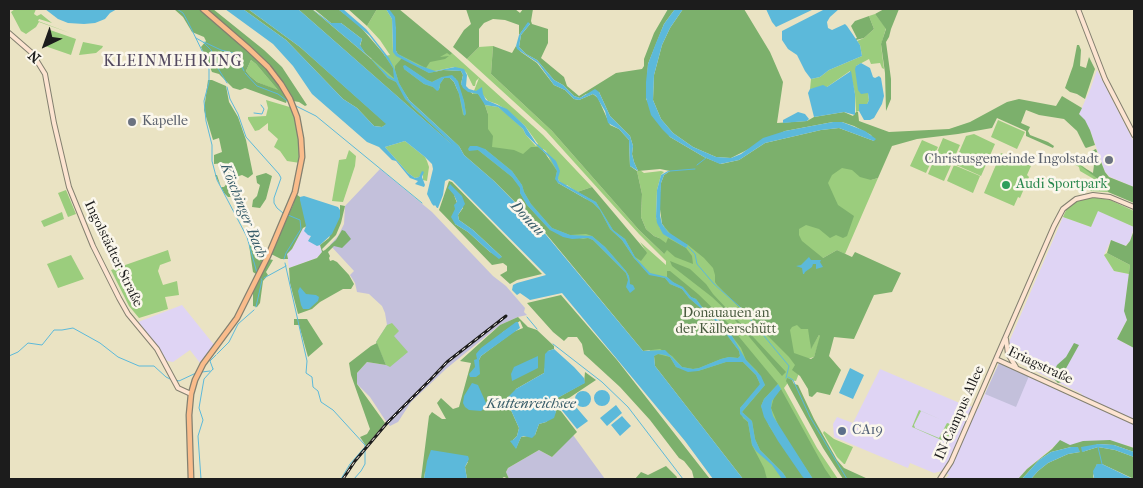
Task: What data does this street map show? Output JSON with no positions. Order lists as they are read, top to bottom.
{
  "streets": {
    "street": ["Ingolstädter Straße", "Eriagstraße", "IN-Campus Allee"]
  },
  "crossings": [
    ["Eriagstraße", "IN-Campus Allee"]
  ],
  "districts": ["KLEINMEHRING"],
  "water": ["Köschinger Bach", "Donau", "Kuttenreichsee"],
  "parks": ["Donauauen an der Kälberschütt"],
  "places": [
    "Kapelle",
    "Christusgemeinde Ingolstadt",
    "Audi Sportpark",
    "CA19"
  ],
  "north": "bottom left"
}
